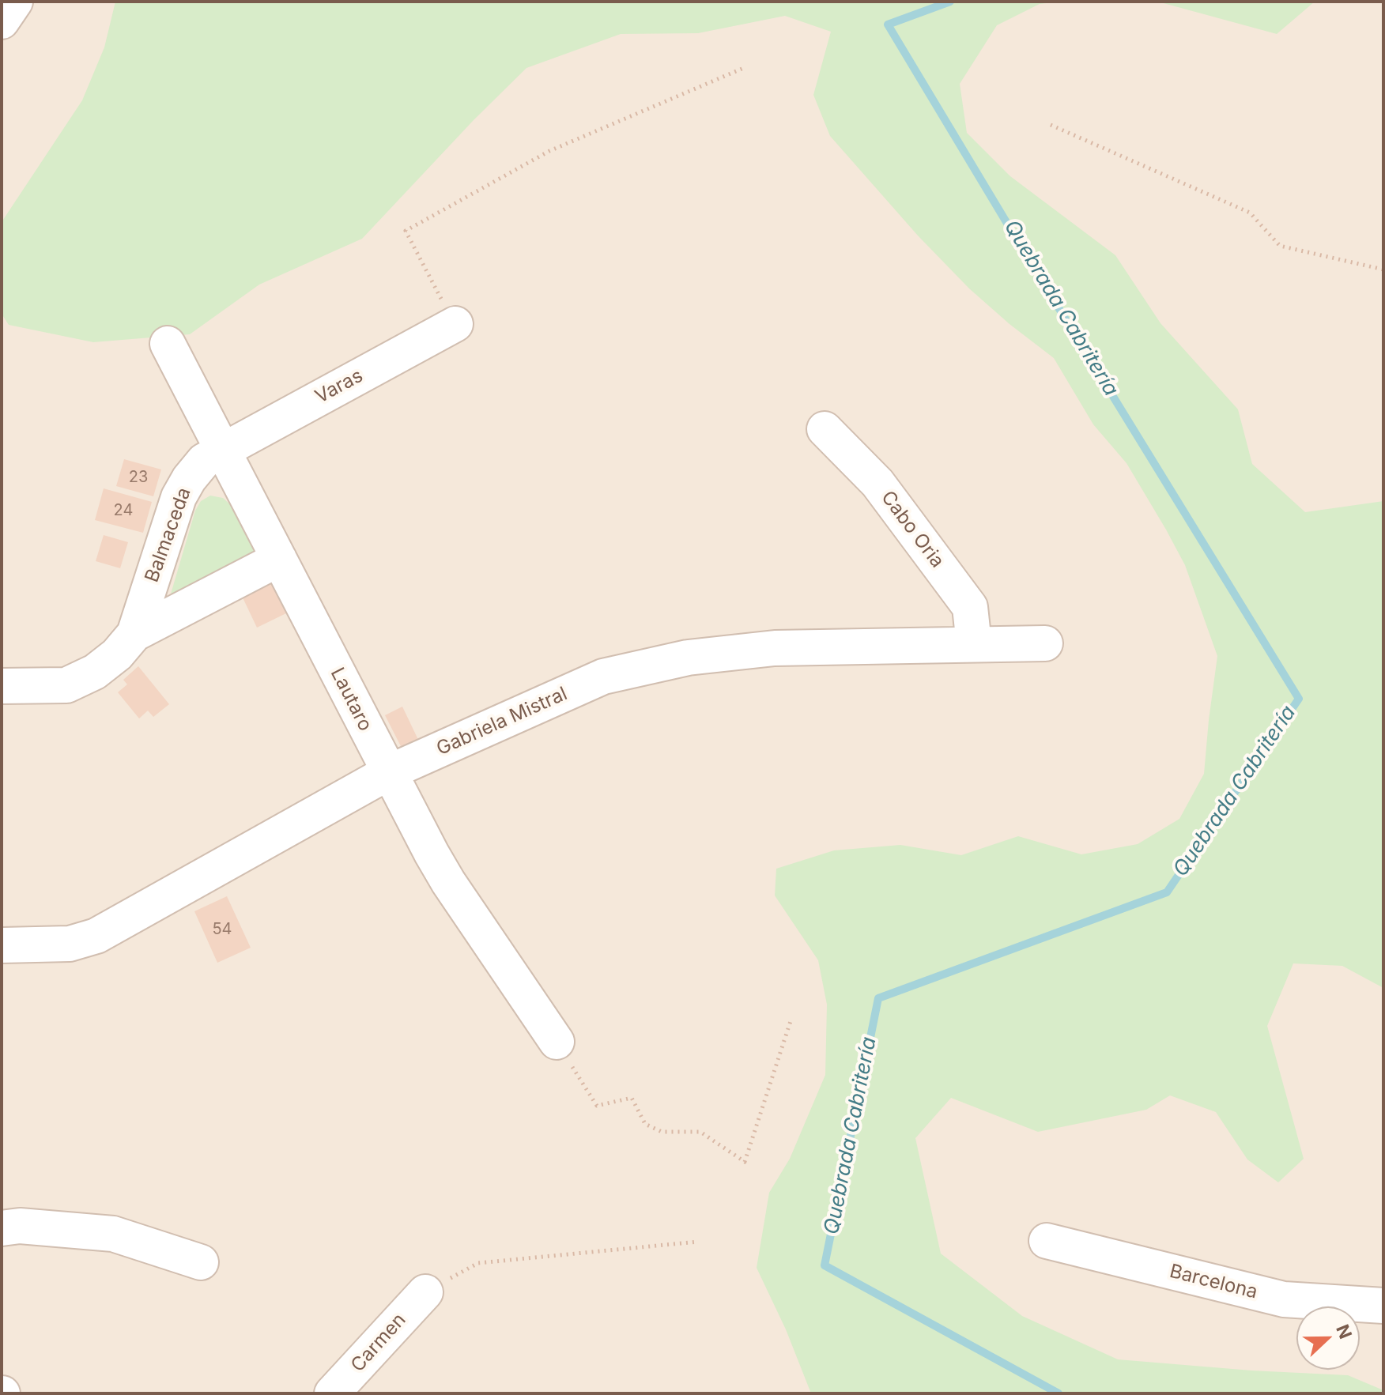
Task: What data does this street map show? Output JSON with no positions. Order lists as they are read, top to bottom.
{
  "streets": {
    "street": [
      "Varas",
      "Cabo Oria",
      "Balmaceda",
      "Lautaro",
      "Gabriela Mistral",
      "Barcelona",
      "Carmen"
    ]
  },
  "crossings": [
    ["Varas", "Balmaceda"],
    ["Varas", "Lautaro"],
    ["Cabo Oria", "Gabriela Mistral"],
    ["Balmaceda", "Lautaro"],
    ["Lautaro", "Gabriela Mistral"]
  ],
  "water": ["Quebrada Cabritería"],
  "house_numbers": ["23", "24", "54"],
  "north": "right"
}
